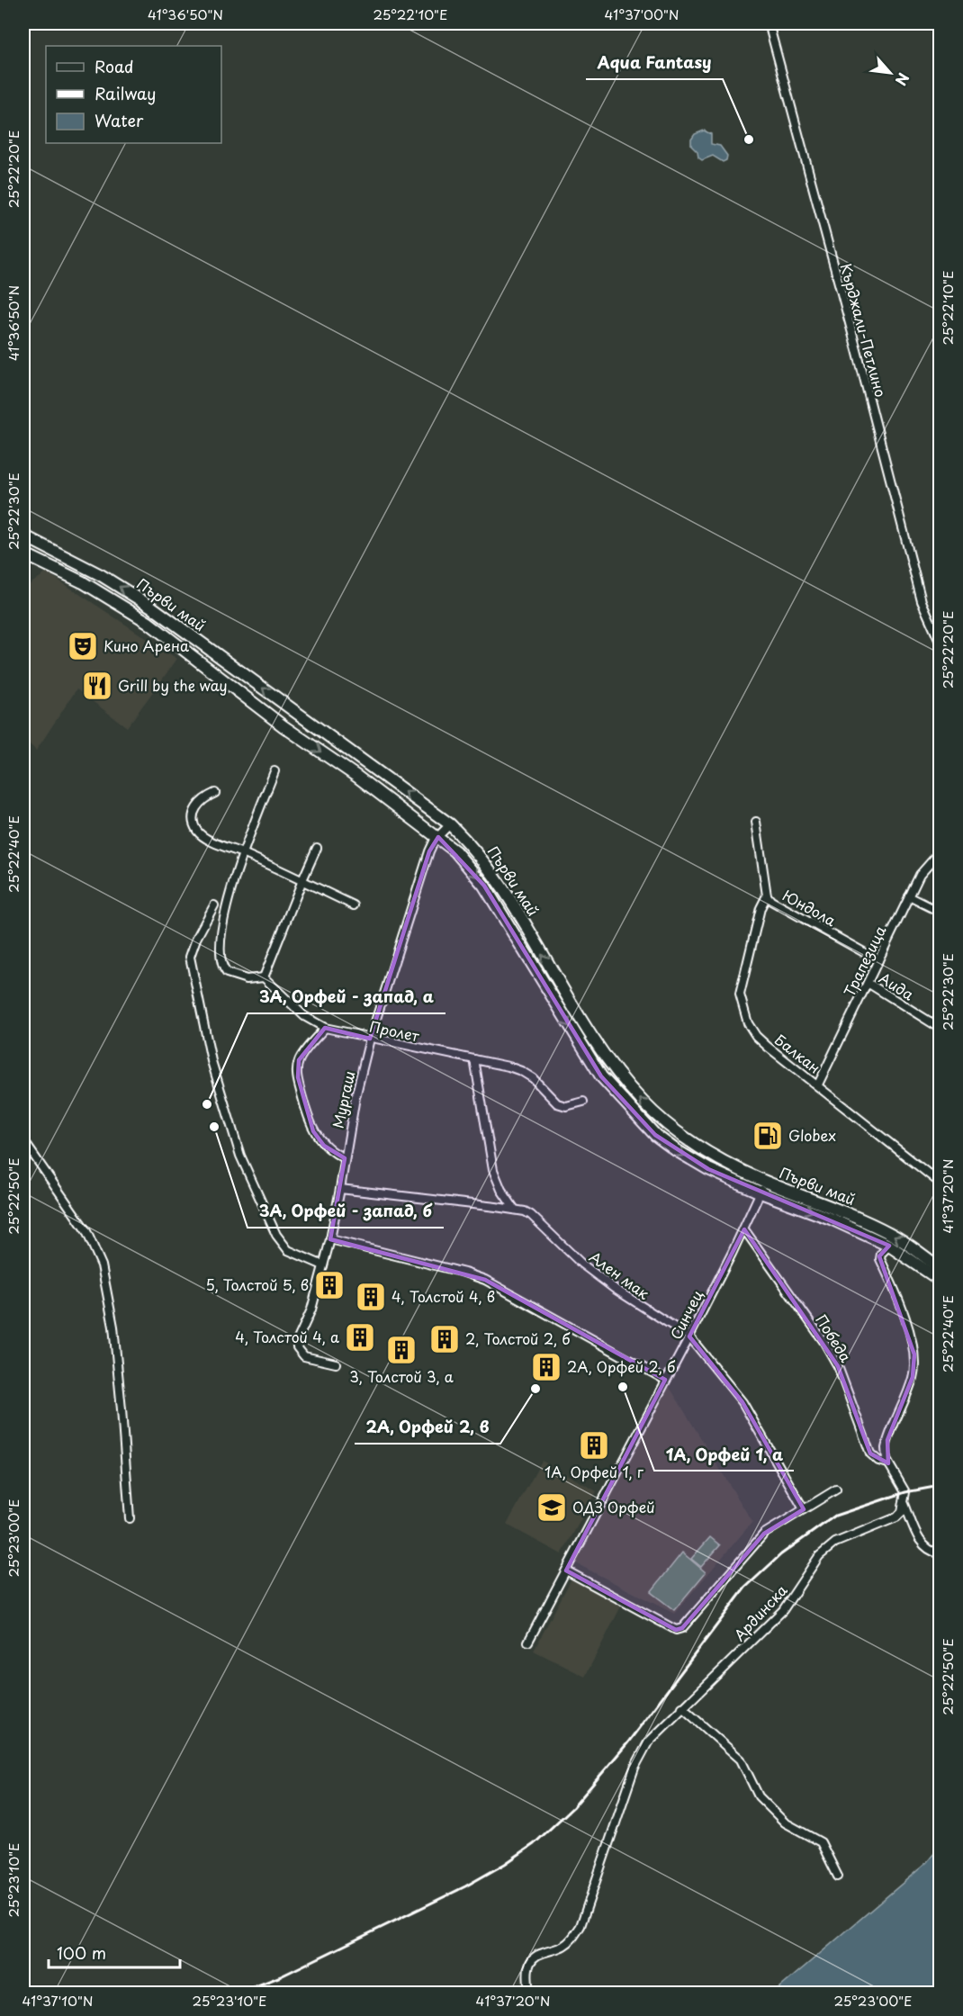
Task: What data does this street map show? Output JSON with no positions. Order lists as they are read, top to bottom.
{
  "streets": {
    "main road": ["Първи май"],
    "street": [
      "Кърджали-Петлино",
      "Юндола",
      "Трапезица",
      "Аида",
      "Пролет",
      "Балкан",
      "Мургаш",
      "Ален мак",
      "Синчец",
      "Победа",
      "Ардинска"
    ]
  },
  "crossings": [
    ["Първи май", "Мургаш"],
    ["Първи май", "Синчец"],
    ["Юндола", "Трапезица"],
    ["Юндола", "Балкан"],
    ["Трапезица", "Аида"],
    ["Трапезица", "Балкан"],
    ["Пролет", "Мургаш"],
    ["Мургаш", "Ален мак"],
    ["Ален мак", "Синчец"],
    ["Синчец", "Победа"]
  ],
  "places": {
    "other": [
      "Aqua Fantasy",
      "3А, Орфей - запад, а",
      "3А, Орфей - запад, б",
      "1А, Орфей 1, а",
      "2А, Орфей 2, в"
    ],
    "theatre": ["Кино Арена"],
    "restaurant": ["Grill by the way"],
    "fuel station": ["Globex"],
    "building": [
      "5, Толстой 5, в",
      "4, Толстой 4, в",
      "4, Толстой 4, а",
      "2, Толстой 2, б",
      "3, Толстой 3, а",
      "2А, Орфей 2, б",
      "1А, Орфей 1, г"
    ],
    "school or university": ["ОДЗ Орфей"]
  },
  "legend": ["Road", "Railway", "Water"],
  "scale_bar": "100 m",
  "north": "bottom right",
  "coordinates": [
    "41°36'50\"N",
    "25°22'10\"E",
    "41°37'00\"N",
    "25°22'20\"E",
    "25°22'30\"E",
    "25°22'40\"E",
    "25°22'50\"E",
    "41°37'20\"N",
    "25°23'00\"E",
    "25°23'10\"E",
    "41°37'10\"N"
  ]
}
